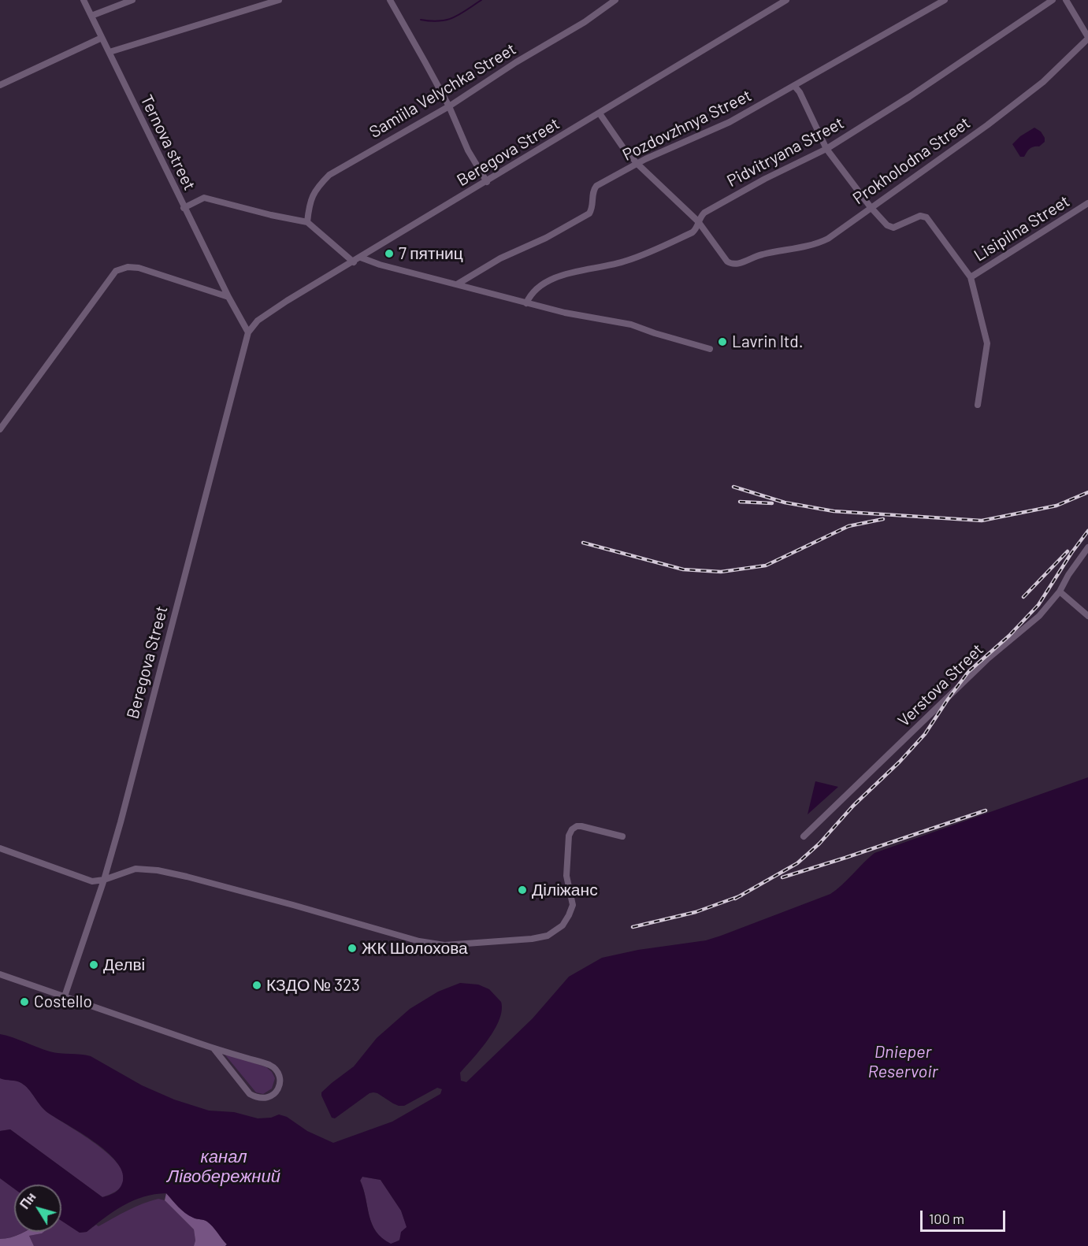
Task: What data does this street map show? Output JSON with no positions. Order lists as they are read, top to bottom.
{
  "streets": {
    "street": [
      "Samiila Velychka Street",
      "Pozdovzhnya Street",
      "Ternova street",
      "Beregova Street",
      "Pidvitryana Street",
      "Prokholodna Street",
      "Lisipilna Street",
      "Verstova Street"
    ]
  },
  "crossings": [
    ["Pidvitryana Street", "Prokholodna Street"],
    ["Prokholodna Street", "Lisipilna Street"]
  ],
  "water": ["Dnieper Reservoir", "канал Лівобережний"],
  "places": [
    "7 пятниц",
    "Lavrin ltd.",
    "Діліжанс",
    "ЖК Шолохова",
    "Делві",
    "КЗДО № 323",
    "Costello"
  ],
  "scale_bar": "100 m",
  "north": "top left"
}
